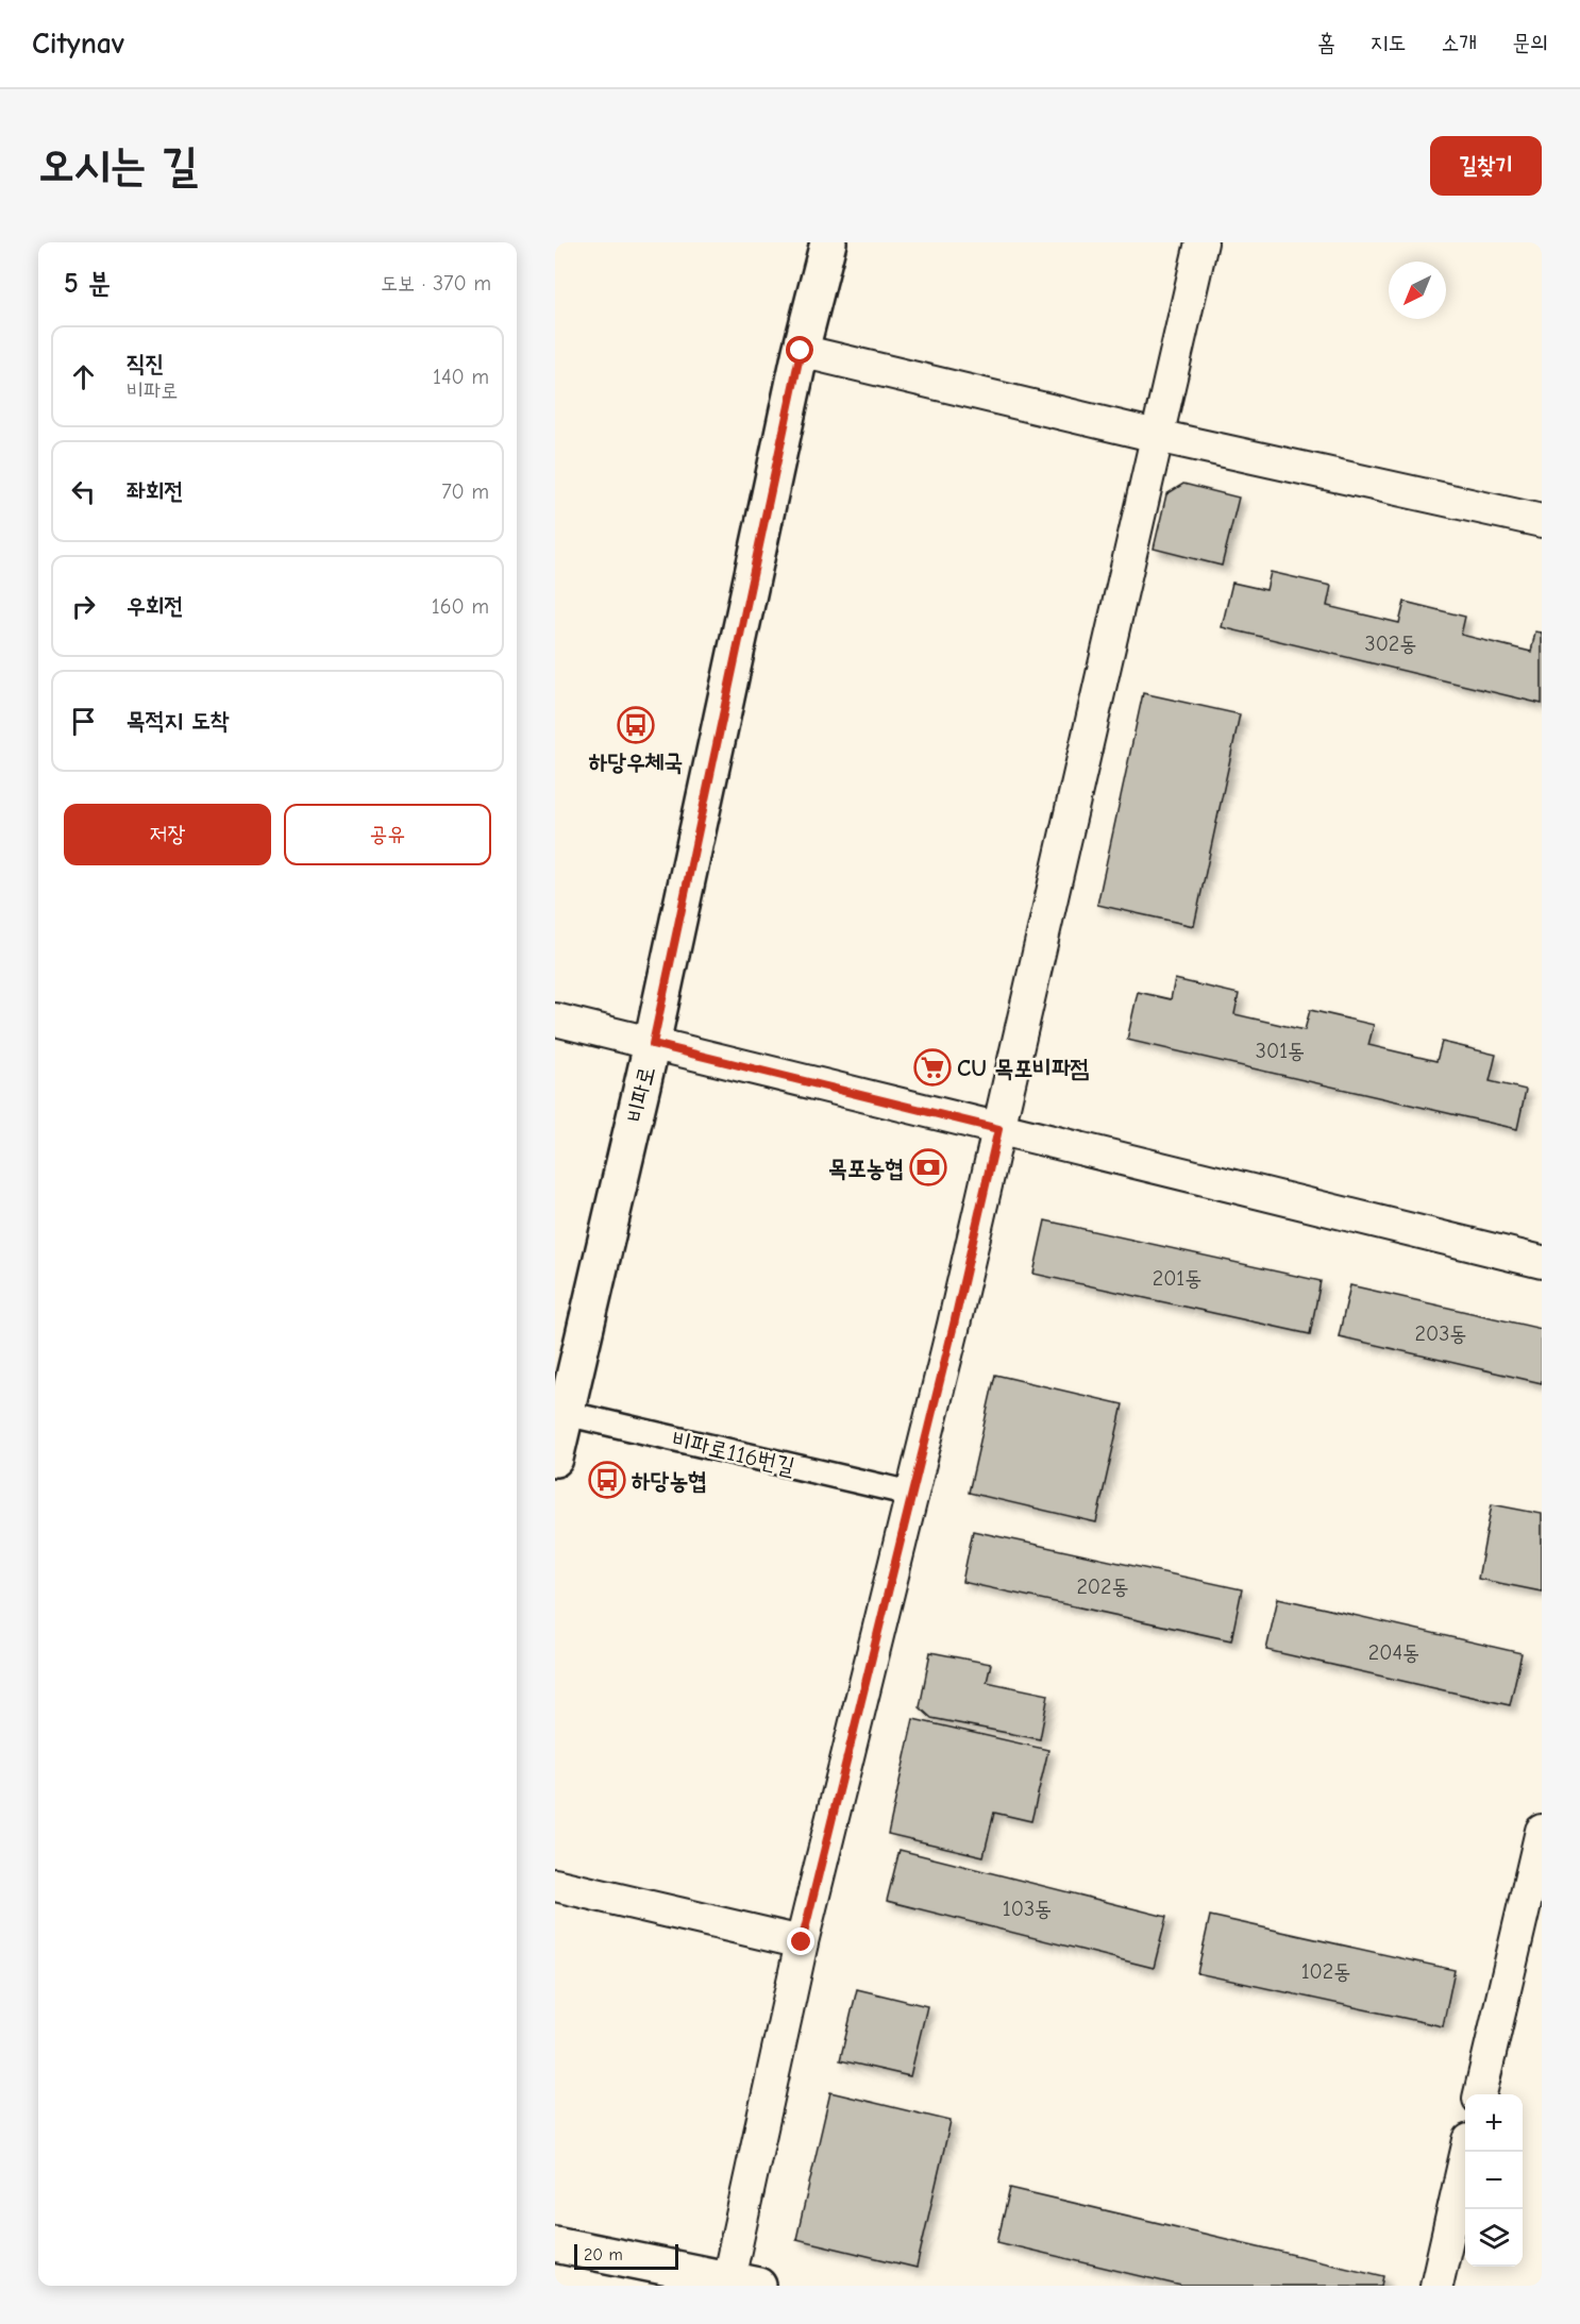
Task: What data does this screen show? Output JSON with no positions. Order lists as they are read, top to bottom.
{
  "streets": {
    "street": ["비파로", "비파로116번길"]
  },
  "crossings": [
    ["비파로", "비파로116번길"]
  ],
  "places": {
    "bus stop": ["하당우체국", "하당농협"],
    "supermarket": ["CU 목포비파점"],
    "bank": ["목포농협"]
  },
  "house_numbers": [
    "302동",
    "301동",
    "201동",
    "203동",
    "202동",
    "204동",
    "103동",
    "102동"
  ],
  "scale_bar": "20 m",
  "north": "bottom left",
  "page": {
    "header": "Citynav",
    "nav": [
      "홈",
      "지도",
      "소개",
      "문의"
    ],
    "buttons": [
      "길찾기",
      ["저장", "공유"]
    ],
    "title": "오시는 길",
    "heading": ["5 분", "도보 · 370 m"],
    "list": [
      ["직진", "비파로", "140 m"],
      ["좌회전", "70 m"],
      ["우회전", "160 m"],
      "목적지 도착"
    ],
    "map_buttons": ["+", "−"],
    "scale": "20 m"
  }
}
